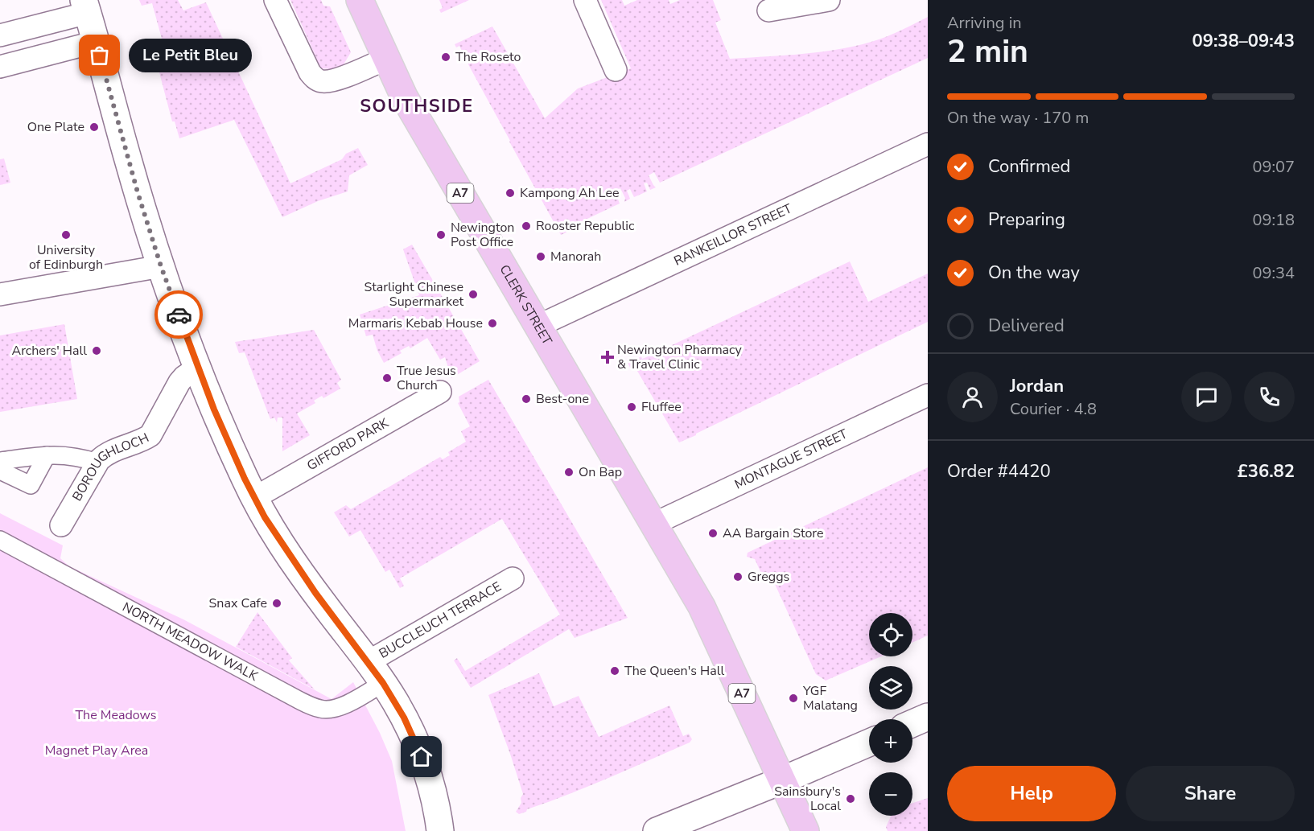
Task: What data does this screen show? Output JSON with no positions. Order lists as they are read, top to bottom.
{
  "streets": {
    "main road": ["A7", "CLERK STREET"],
    "street": [
      "RANKEILLOR STREET",
      "GIFFORD PARK",
      "MONTAGUE STREET",
      "BOROUGHLOCH",
      "BUCCLEUCH TERRACE",
      "NORTH MEADOW WALK"
    ]
  },
  "crossings": [
    ["A7", "CLERK STREET"],
    ["A7", "MONTAGUE STREET"],
    ["RANKEILLOR STREET", "CLERK STREET"],
    ["CLERK STREET", "MONTAGUE STREET"],
    ["BUCCLEUCH TERRACE", "NORTH MEADOW WALK"]
  ],
  "districts": ["SOUTHSIDE"],
  "parks": ["The Meadows", "Magnet Play Area"],
  "places": {
    "other": [
      "Le Petit Bleu",
      "The Roseto",
      "One Plate",
      "Kampong Ah Lee",
      "Rooster Republic",
      "University of Edinburgh",
      "Newington Post Office",
      "Manorah",
      "Starlight Chinese Supermarket",
      "Marmaris Kebab House",
      "Archers' Hall",
      "True Jesus Church",
      "Best-one",
      "Fluffee",
      "On Bap",
      "AA Bargain Store",
      "Greggs",
      "Snax Cafe",
      "The Queen's Hall",
      "YGF Malatang",
      "Sainsbury's Local"
    ],
    "health": ["Newington Pharmacy & Travel Clinic"]
  },
  "page": {
    "heading": ["2 min", "Arriving in", "09:38–09:43"],
    "panel": [
      "Jordan",
      "Courier · 4.8",
      "Order #4420",
      "£36.82"
    ],
    "bubble": "Le Petit Bleu",
    "bar": "On the way · 170 m",
    "list": [
      ["Confirmed", "09:07"],
      ["Preparing", "09:18"],
      ["On the way", "09:34"],
      "Delivered"
    ],
    "map_buttons": ["+", "−"],
    "buttons": ["Help", "Share"]
  }
}
